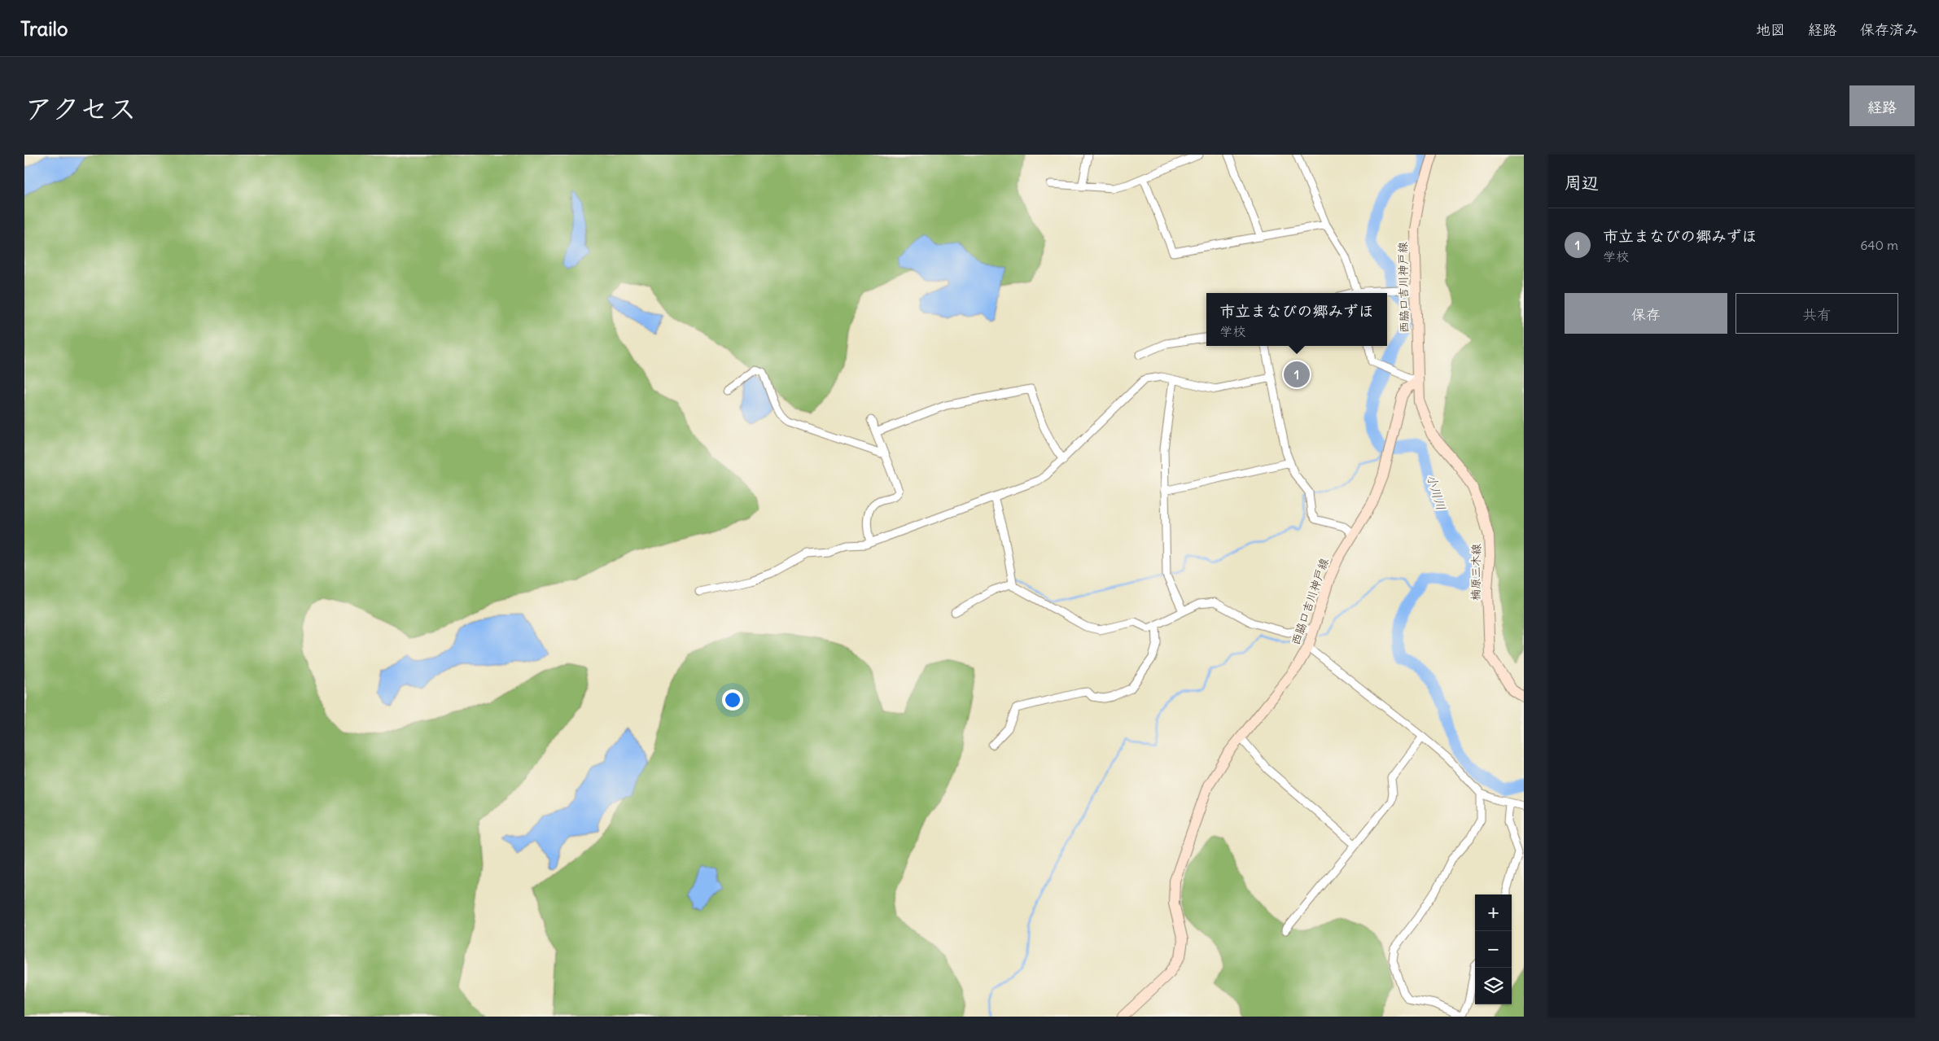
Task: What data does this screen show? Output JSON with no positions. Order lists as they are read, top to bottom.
{
  "streets": {
    "main road": ["西脇口吉川神戸線", "楠原三木線"]
  },
  "crossings": [
    ["西脇口吉川神戸線", "楠原三木線"]
  ],
  "water": ["小川川"],
  "page": {
    "header": "Trailo",
    "nav": ["地図", "経路", "保存済み"],
    "title": "アクセス",
    "buttons": [
      "経路",
      ["保存", "共有"]
    ],
    "heading": "周辺",
    "list": [
      {
        "mark": "1",
        "name": "市立まなびの郷みずほ",
        "note": "学校",
        "value": "640 m"
      }
    ],
    "popup": ["市立まなびの郷みずほ", "学校"],
    "pins": "1",
    "map_buttons": ["+", "−"]
  }
}
